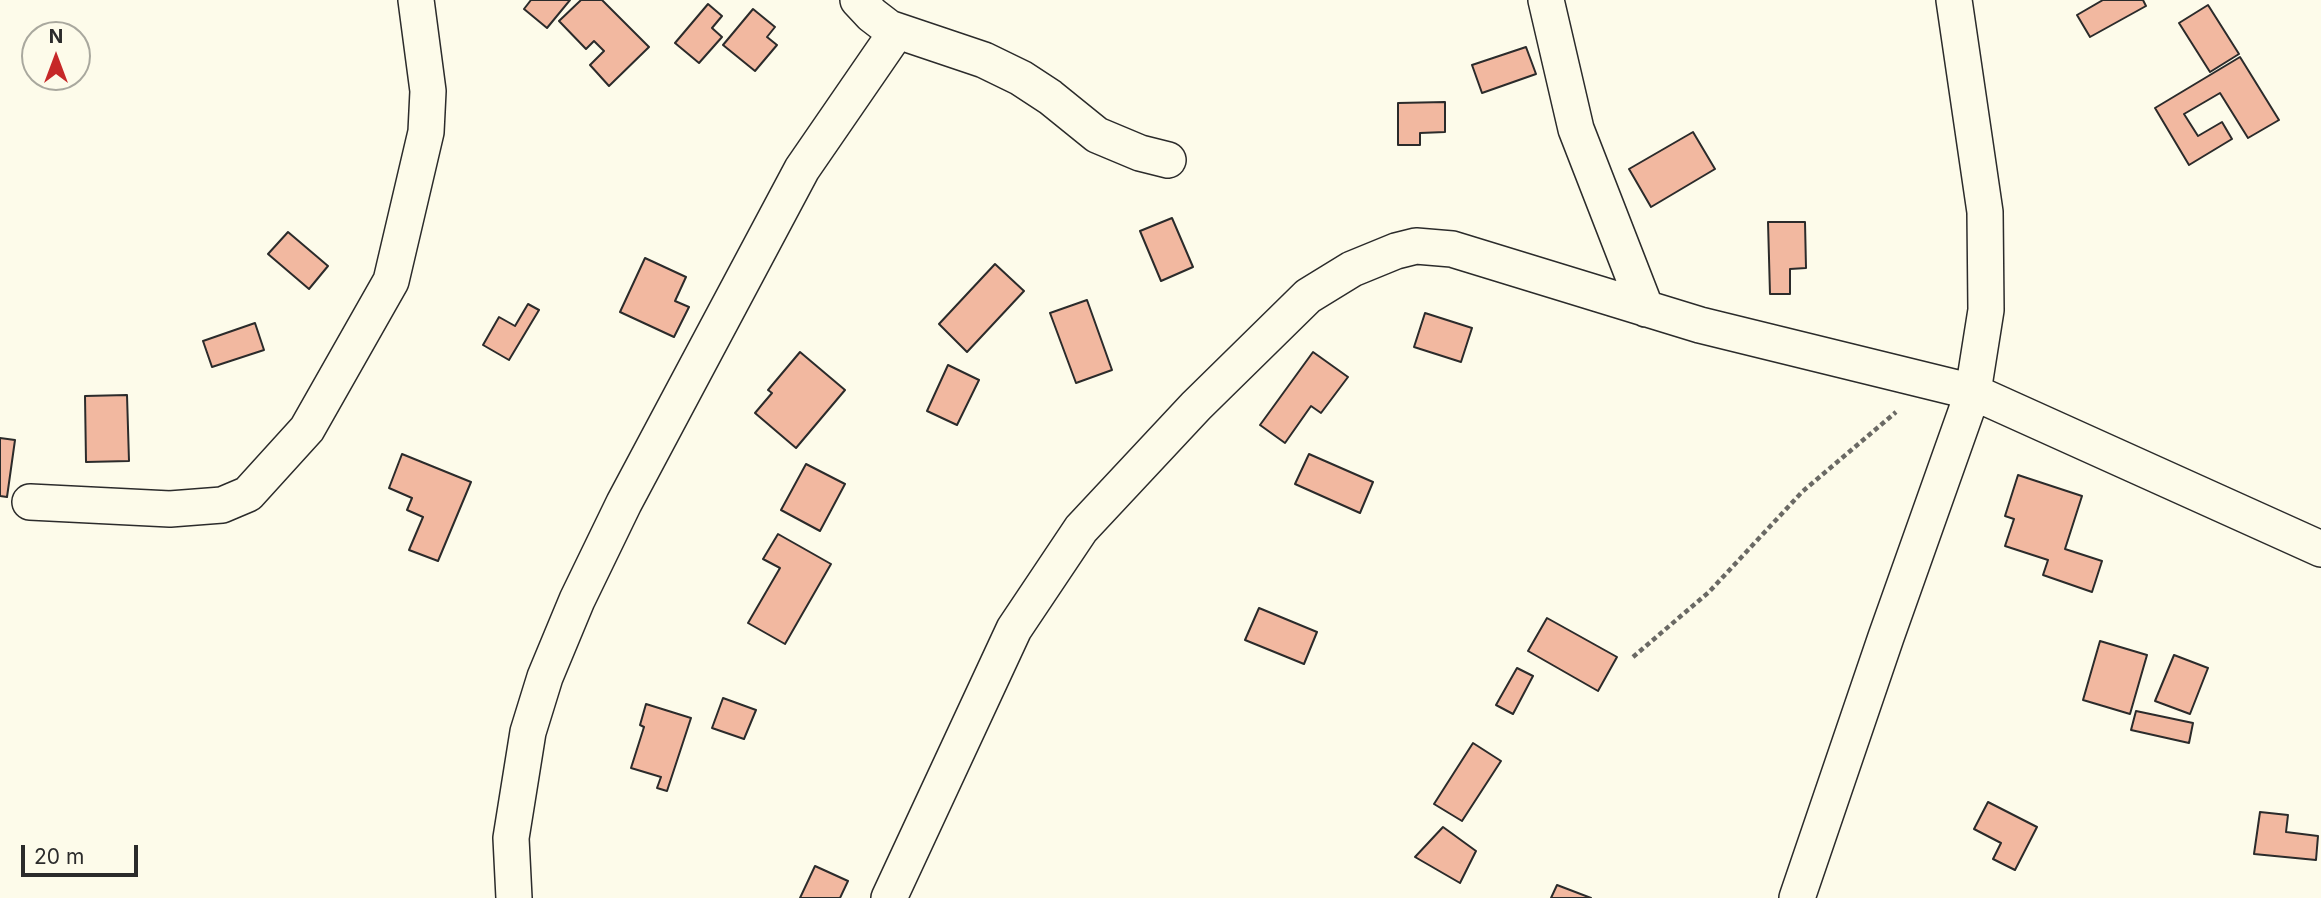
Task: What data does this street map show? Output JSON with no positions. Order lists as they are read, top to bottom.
{
  "scale_bar": "20 m",
  "north": "top"
}
